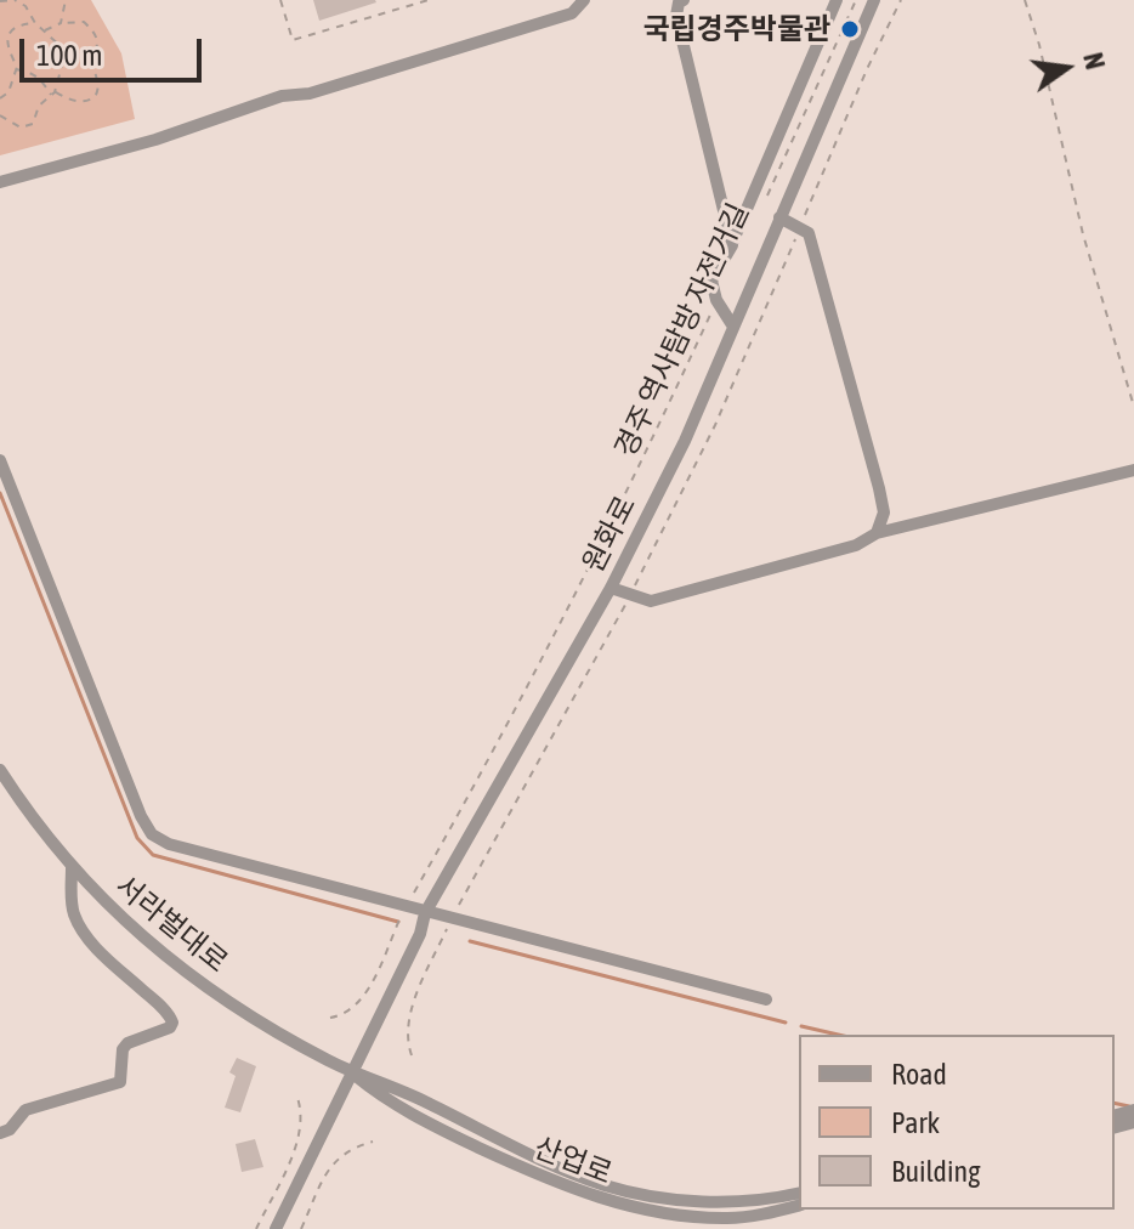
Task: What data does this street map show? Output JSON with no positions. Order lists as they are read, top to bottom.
{
  "streets": {
    "street": ["원화로", "서라벌대로", "산업로"],
    "path": ["경주 역사탐방 자전거길"]
  },
  "crossings": [
    ["원화로", "서라벌대로"],
    ["원화로", "산업로"],
    ["서라벌대로", "산업로"]
  ],
  "places": ["국립경주박물관"],
  "legend": ["Road", "Park", "Building"],
  "scale_bar": "100 m",
  "north": "right"
}
